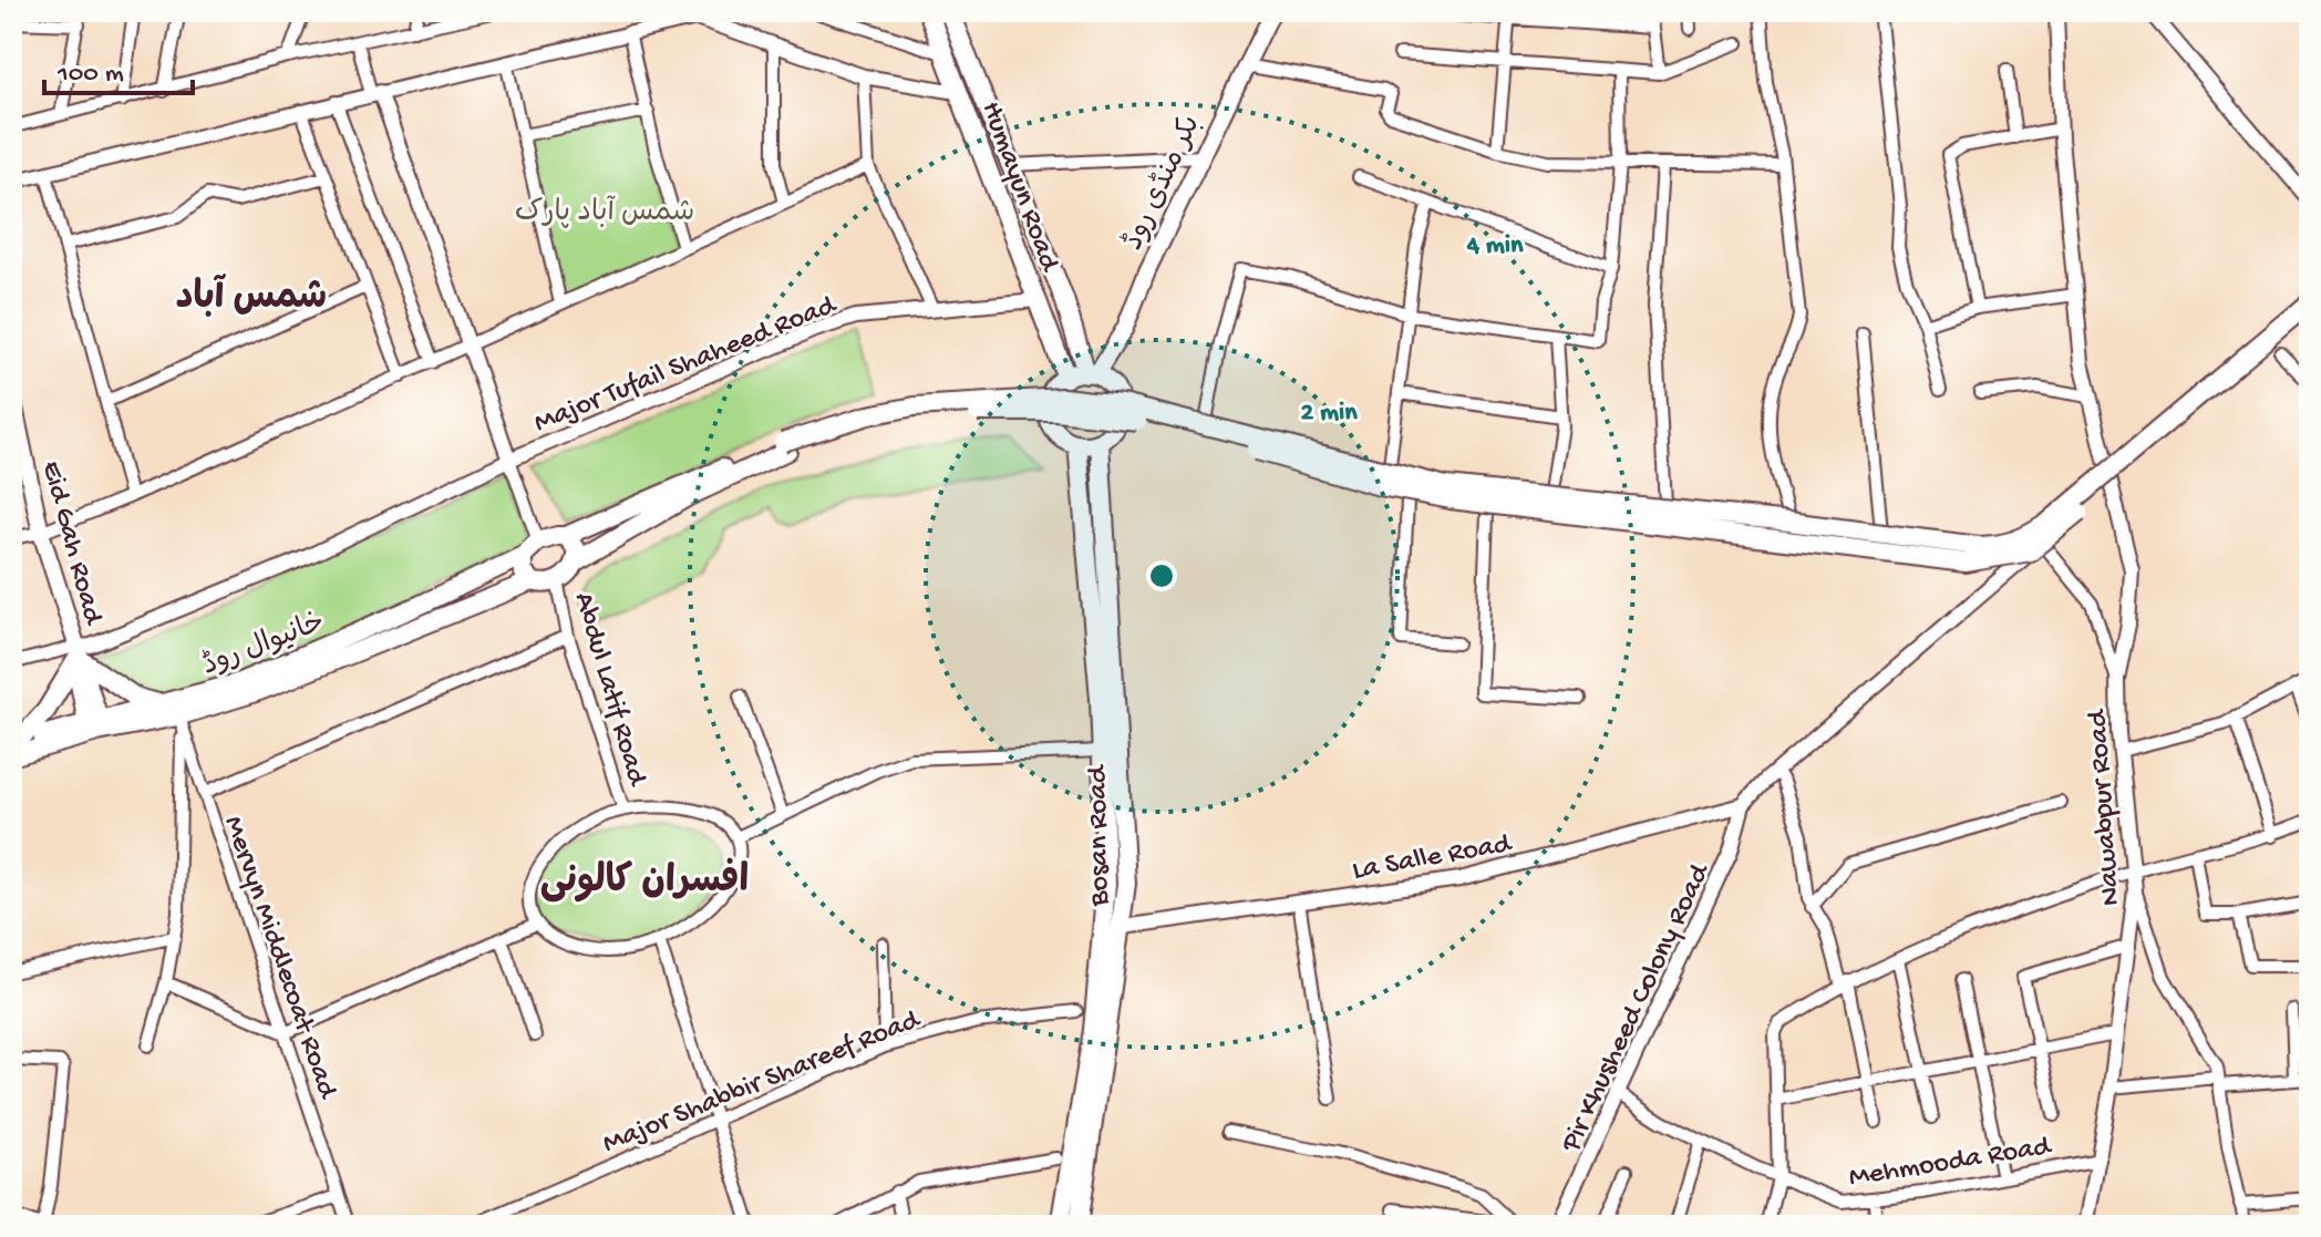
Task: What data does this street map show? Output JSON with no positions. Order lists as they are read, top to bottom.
{
  "streets": {
    "main road": [
      "بکر منڈی روڈ",
      "Humayun Road",
      "Eid Gah Road",
      "خانیوال روڈ",
      "Bosan Road"
    ],
    "street": [
      "Major Tufail Shaheed Road",
      "Abdul Latif Road",
      "Nawabpur Road",
      "La Salle Road",
      "Mervyn Middlecoat Road",
      "Pir Khusheed Colony Road",
      "Major Shabbir Shareef Road",
      "Mehmooda Road"
    ]
  },
  "crossings": [
    ["بکر منڈی روڈ", "Humayun Road"],
    ["بکر منڈی روڈ", "Bosan Road"],
    ["Humayun Road", "Major Tufail Shaheed Road"],
    ["Humayun Road", "Bosan Road"],
    ["Major Tufail Shaheed Road", "Eid Gah Road"],
    ["Eid Gah Road", "خانیوال روڈ"],
    ["خانیوال روڈ", "Abdul Latif Road"],
    ["خانیوال روڈ", "Mervyn Middlecoat Road"],
    ["Nawabpur Road", "Mehmooda Road"],
    ["Bosan Road", "La Salle Road"],
    ["La Salle Road", "Pir Khusheed Colony Road"],
    ["Pir Khusheed Colony Road", "Mehmooda Road"]
  ],
  "districts": ["شمس آباد", "افسران کالونی"],
  "parks": ["شمس آباد پارک"],
  "scale_bar": "100 m",
  "rings": ["4 min", "2 min"]
}
